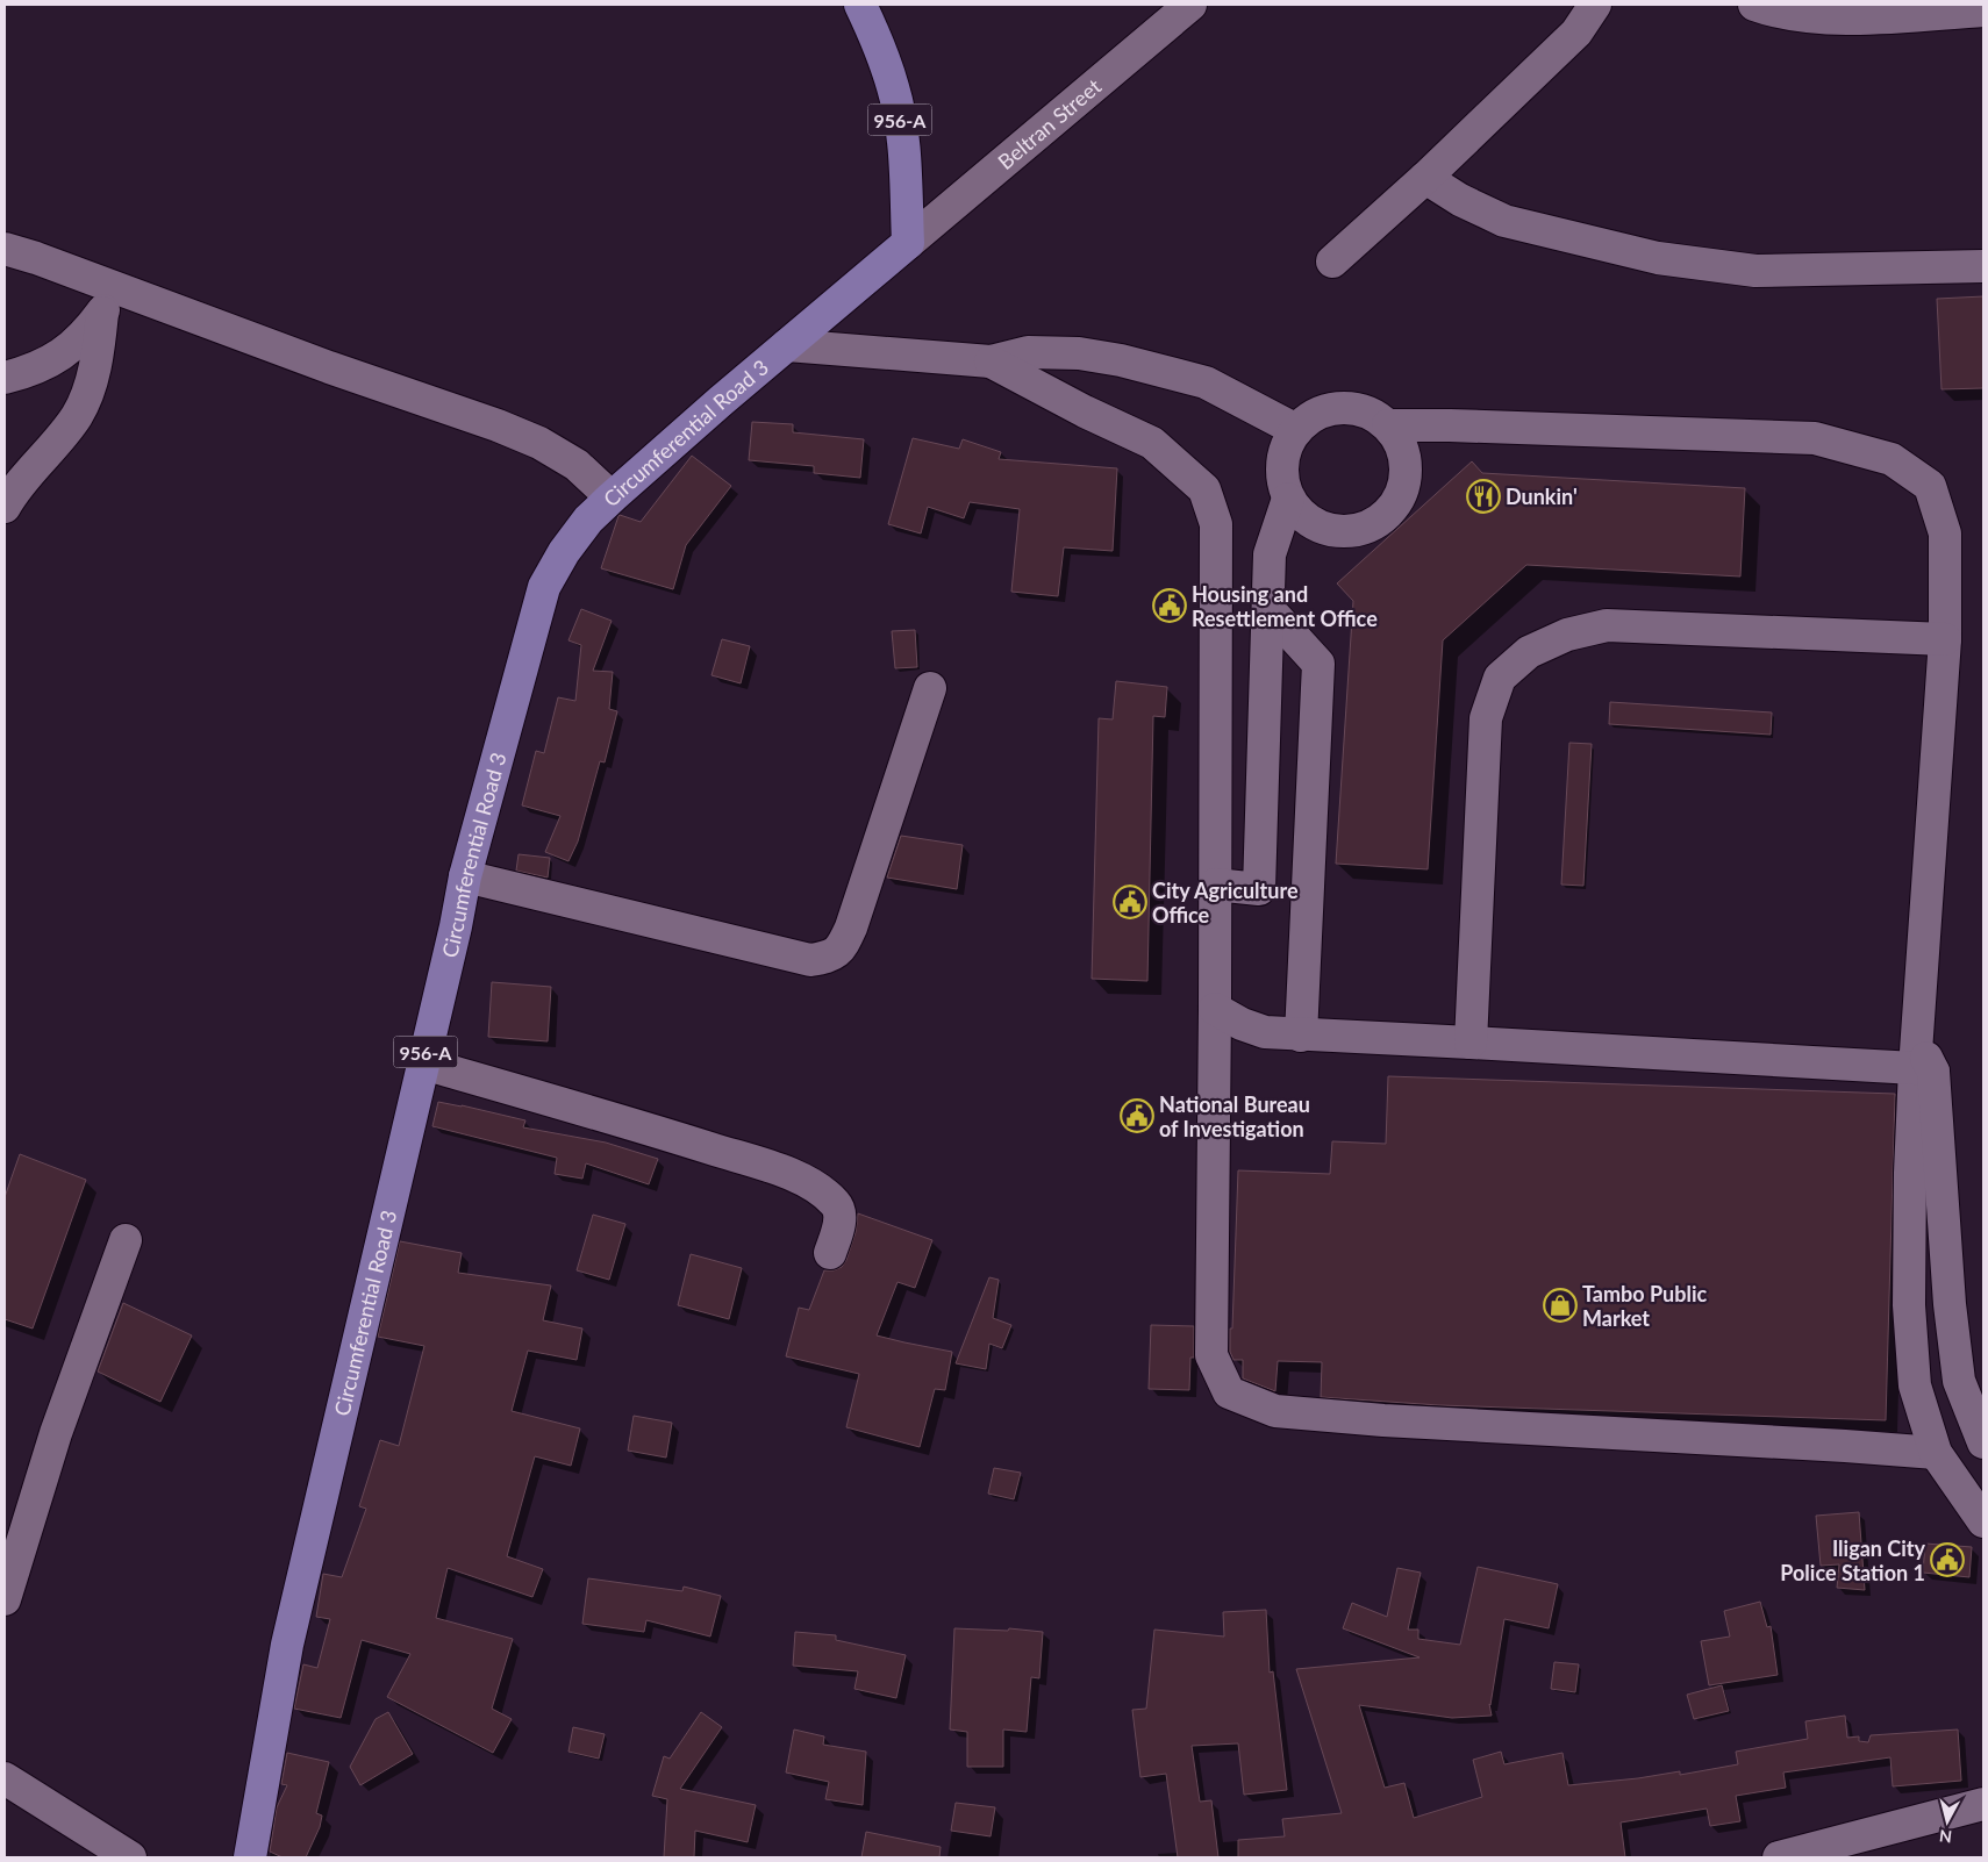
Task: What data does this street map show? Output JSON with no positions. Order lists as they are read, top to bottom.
{
  "streets": {
    "main road": ["956-A", "Circumferential Road 3"],
    "street": ["Beltran Street"]
  },
  "crossings": [
    ["956-A", "Beltran Street"],
    ["956-A", "Circumferential Road 3"],
    ["Beltran Street", "Circumferential Road 3"]
  ],
  "places": {
    "restaurant": ["Dunkin'"],
    "public building": [
      "Housing and Resettlement Office",
      "City Agriculture Office",
      "National Bureau of Investigation",
      "Iligan City Police Station 1"
    ],
    "shop": ["Tambo Public Market"]
  },
  "north": "bottom"
}
